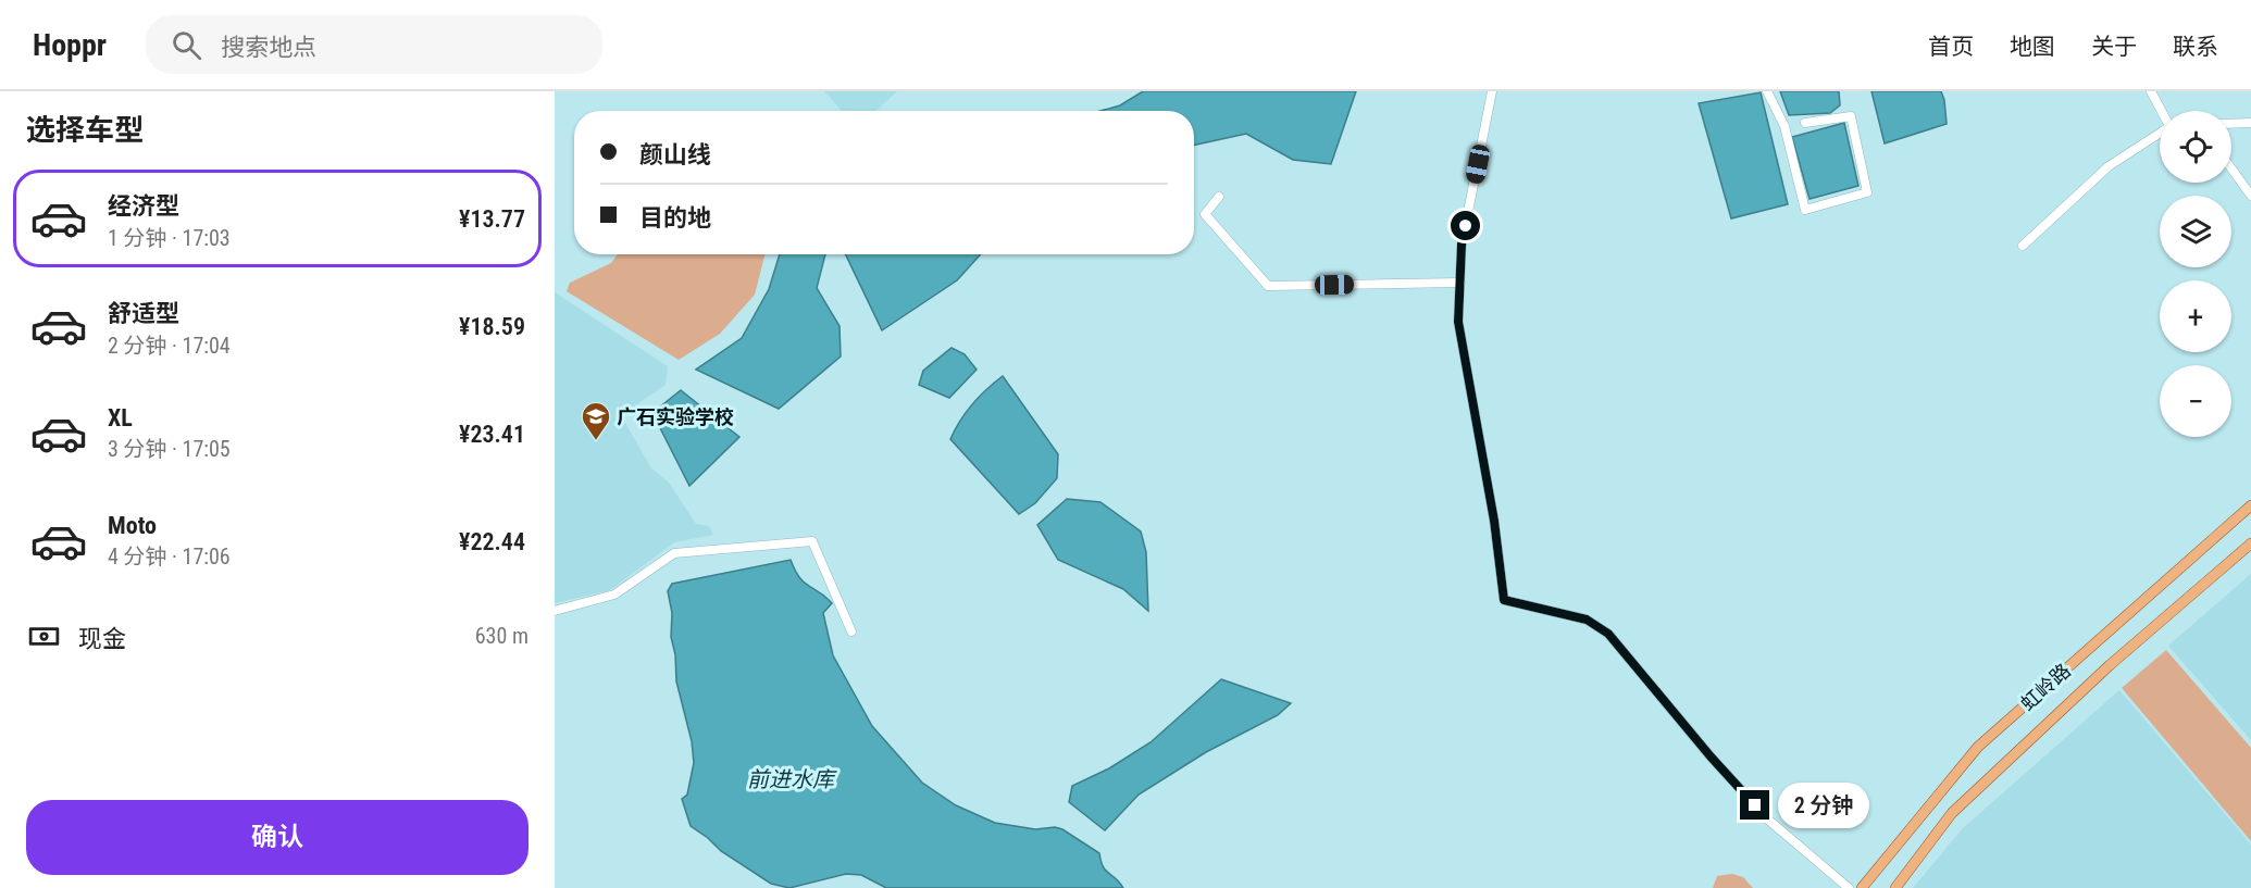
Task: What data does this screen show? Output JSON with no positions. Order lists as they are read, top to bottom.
{
  "streets": {
    "main road": ["虹岭路"]
  },
  "water": ["前进水库"],
  "places": {
    "school or university": ["广石实验学校"]
  },
  "page": {
    "header": "Hoppr",
    "search": "搜索地点",
    "nav": [
      "首页",
      "地图",
      "关于",
      "联系"
    ],
    "heading": "选择车型",
    "map_buttons": ["+", "−"],
    "banner": ["颜山线", "目的地"],
    "list": [
      {
        "name": "经济型",
        "note": "1 分钟 · 17:03",
        "value": "¥13.77"
      },
      {
        "name": "舒适型",
        "note": "2 分钟 · 17:04",
        "value": "¥18.59"
      },
      {
        "name": "XL",
        "note": "3 分钟 · 17:05",
        "value": "¥23.41"
      },
      {
        "name": "Moto",
        "note": "4 分钟 · 17:06",
        "value": "¥22.44"
      }
    ],
    "pay": ["现金", "630 m"],
    "bubble": "2 分钟",
    "buttons": "确认"
  }
}
